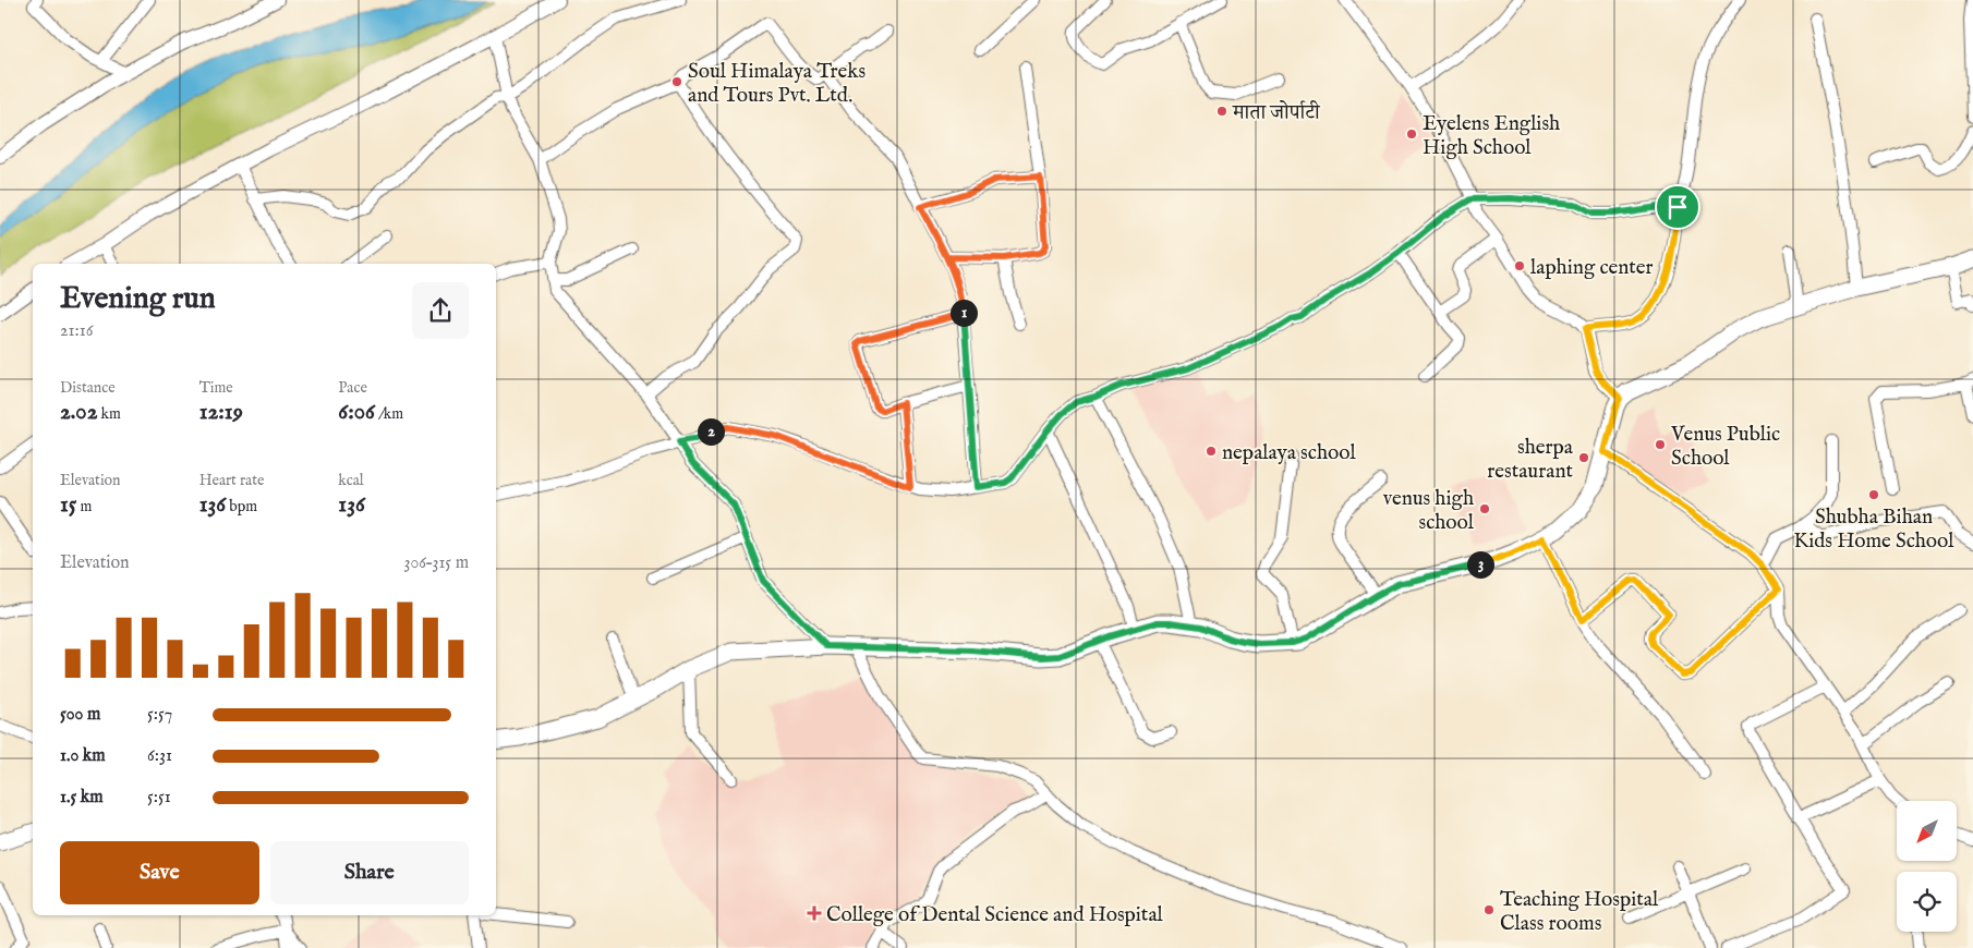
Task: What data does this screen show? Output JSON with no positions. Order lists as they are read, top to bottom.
{
  "places": {
    "other": [
      "Soul Himalaya Treks and Tours Pvt. Ltd.",
      "माता जोर्पाटी",
      "Eyelens English High School",
      "laphing center",
      "Venus Public School",
      "nepalaya school",
      "sherpa restaurant",
      "Shubha Bihan Kids Home School",
      "venus high school",
      "Teaching Hospital Class rooms"
    ],
    "health": ["College of Dental Science and Hospital"]
  },
  "north": "bottom left",
  "page": {
    "heading": ["Evening run", "21:16"],
    "pins": ["1", "2", "3"],
    "stats": [
      ["Distance", "2.02 km"],
      ["Time", "12:19"],
      ["Pace", "6:06 /km"],
      ["Elevation", "15 m"],
      ["Heart rate", "136 bpm"],
      ["kcal", "136"]
    ],
    "chart": ["Elevation", "306–315 m"],
    "list": [
      {
        "name": "500 m",
        "note": "5:57"
      },
      {
        "name": "1.0 km",
        "note": "6:31"
      },
      {
        "name": "1.5 km",
        "note": "5:51"
      }
    ],
    "buttons": ["Save", "Share"]
  }
}
